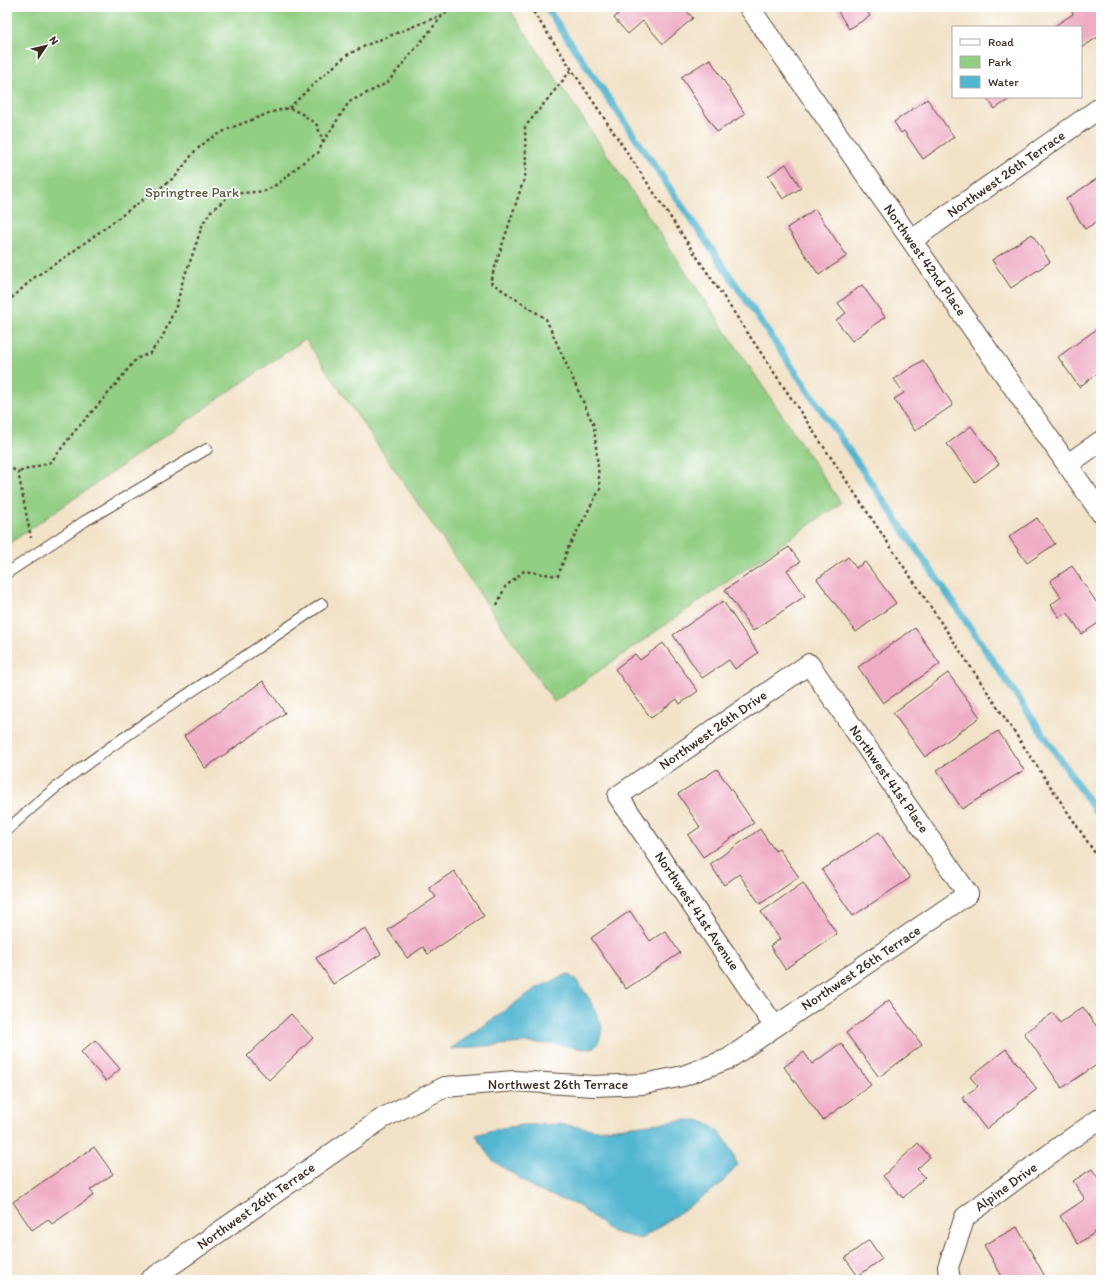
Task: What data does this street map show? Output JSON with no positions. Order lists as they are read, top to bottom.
{
  "streets": {
    "street": [
      "Northwest 26th Terrace",
      "Northwest 42nd Place",
      "Northwest 26th Drive",
      "Northwest 41st Place",
      "Northwest 41st Avenue",
      "Alpine Drive"
    ]
  },
  "crossings": [
    ["Northwest 26th Terrace", "Northwest 42nd Place"],
    ["Northwest 26th Terrace", "Northwest 41st Place"],
    ["Northwest 26th Terrace", "Northwest 41st Avenue"],
    ["Northwest 26th Drive", "Northwest 41st Place"],
    ["Northwest 26th Drive", "Northwest 41st Avenue"]
  ],
  "parks": ["Springtree Park"],
  "legend": ["Road", "Park", "Water"],
  "north": "top right"
}
